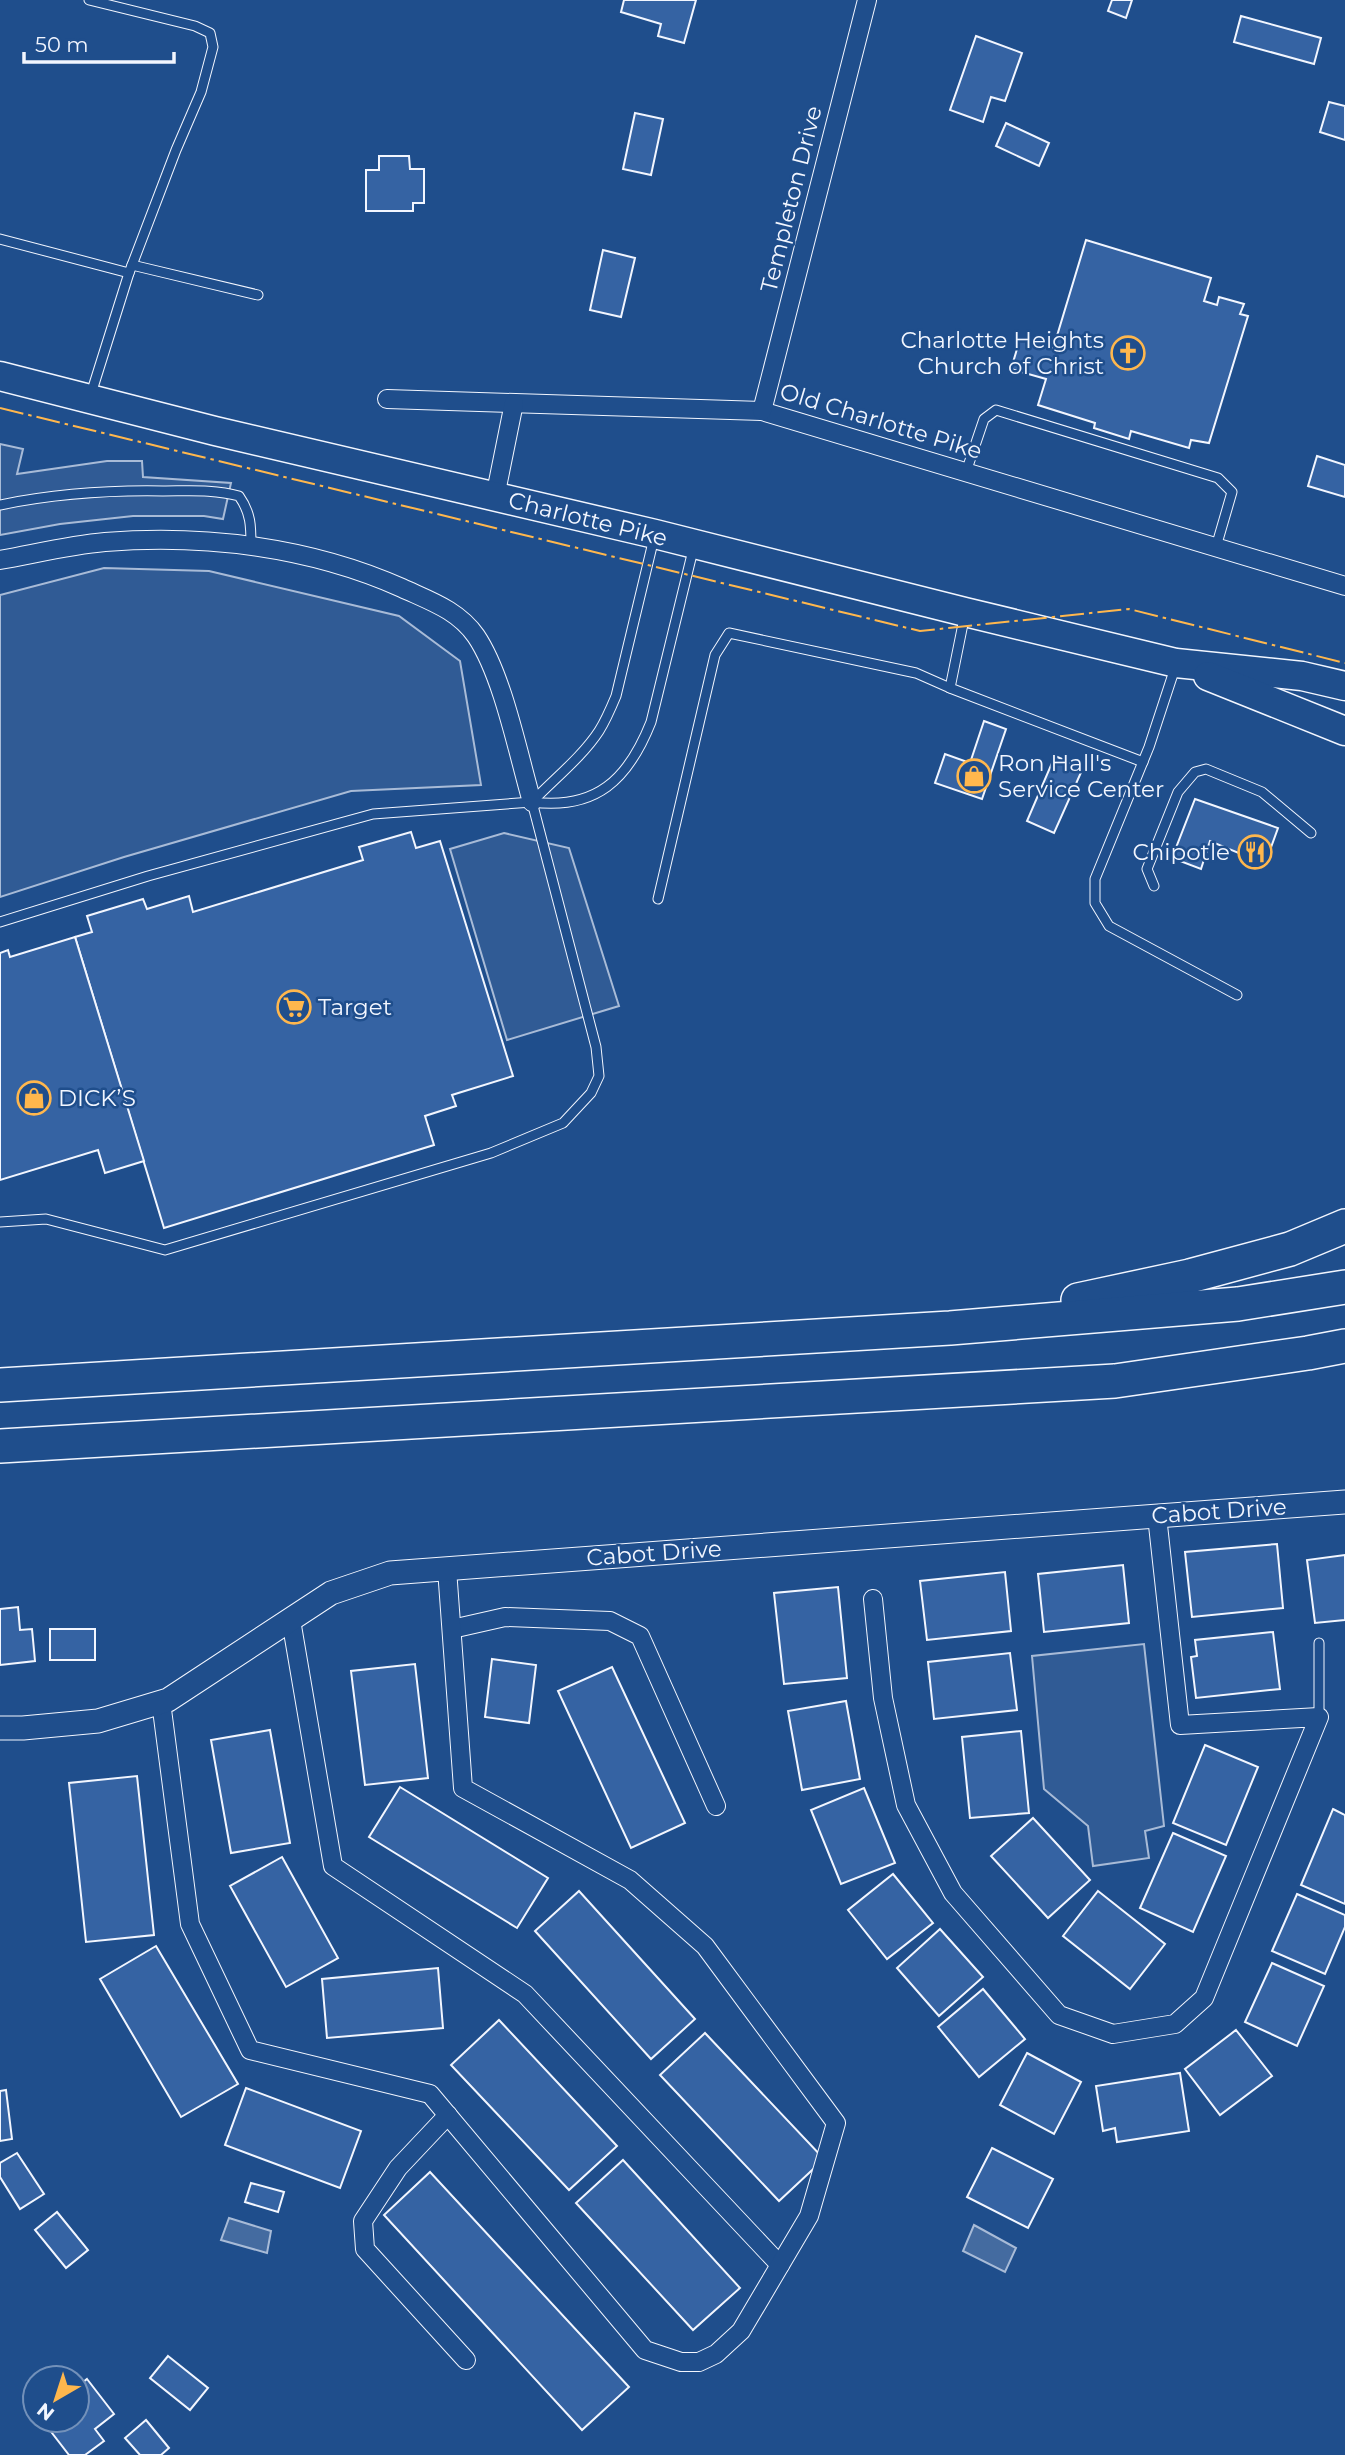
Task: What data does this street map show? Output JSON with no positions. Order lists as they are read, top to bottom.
{
  "streets": {
    "main road": ["Charlotte Pike"],
    "street": ["Templeton Drive", "Old Charlotte Pike", "Cabot Drive"]
  },
  "crossings": [
    ["Templeton Drive", "Old Charlotte Pike"]
  ],
  "places": {
    "church": ["Charlotte Heights Church of Christ"],
    "shop": ["Ron Hall's Service Center", "DICK’S"],
    "restaurant": ["Chipotle"],
    "supermarket": ["Target"]
  },
  "scale_bar": "50 m",
  "north": "bottom left"
}
